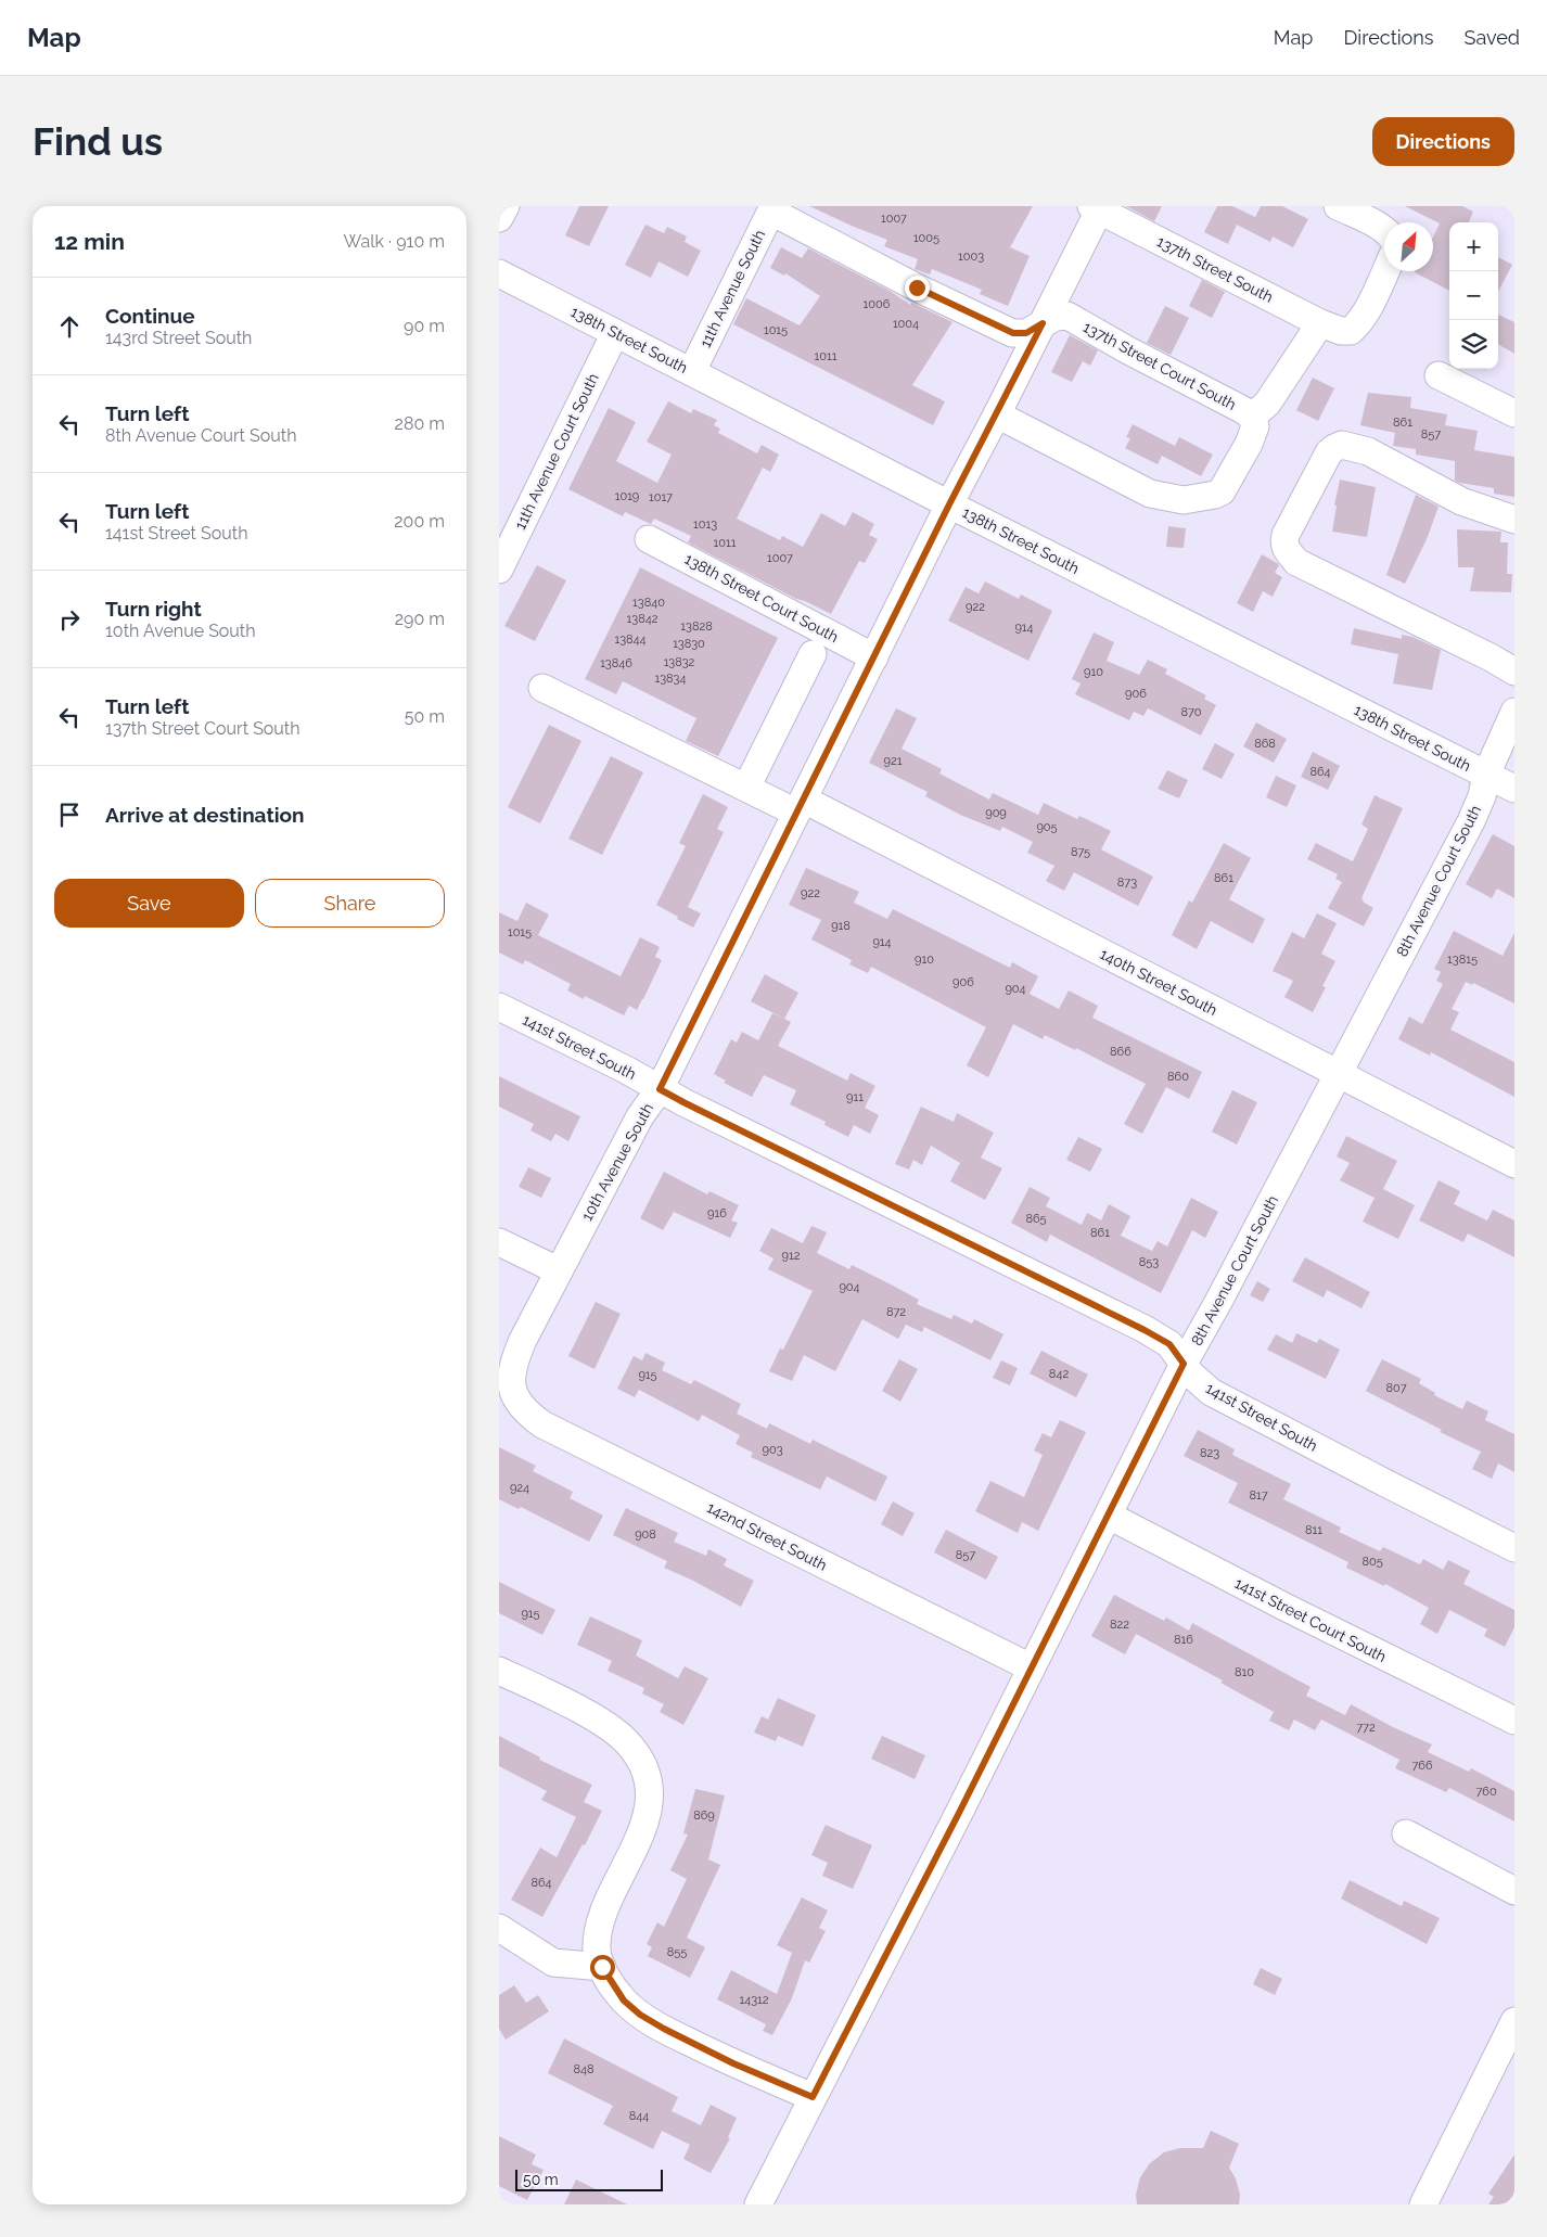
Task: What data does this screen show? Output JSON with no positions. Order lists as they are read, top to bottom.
{
  "streets": {
    "street": [
      "137th Street South",
      "11th Avenue South",
      "138th Street South",
      "137th Street Court South",
      "11th Avenue Court South",
      "138th Street Court South",
      "8th Avenue Court South",
      "140th Street South",
      "141st Street South",
      "10th Avenue South",
      "142nd Street South",
      "141st Street Court South"
    ]
  },
  "crossings": [
    ["137th Street South", "10th Avenue South"],
    ["11th Avenue South", "138th Street South"],
    ["11th Avenue South", "137th Street Court South"],
    ["138th Street South", "11th Avenue Court South"],
    ["138th Street South", "8th Avenue Court South"],
    ["138th Street South", "10th Avenue South"],
    ["137th Street Court South", "10th Avenue South"],
    ["138th Street Court South", "10th Avenue South"],
    ["8th Avenue Court South", "140th Street South"],
    ["8th Avenue Court South", "141st Street South"],
    ["8th Avenue Court South", "142nd Street South"],
    ["8th Avenue Court South", "141st Street Court South"],
    ["140th Street South", "10th Avenue South"],
    ["141st Street South", "10th Avenue South"],
    ["10th Avenue South", "142nd Street South"]
  ],
  "house_numbers": [
    "1007",
    "1005",
    "1003",
    "1006",
    "1004",
    "1015",
    "1011",
    "861",
    "857",
    "1019",
    "1017",
    "1013",
    "1011",
    "1007",
    "13840",
    "922",
    "13842",
    "13828",
    "914",
    "13844",
    "13830",
    "13832",
    "13846",
    "910",
    "13834",
    "906",
    "870",
    "868",
    "921",
    "864",
    "909",
    "905",
    "875",
    "861",
    "873",
    "922",
    "918",
    "1015",
    "914",
    "910",
    "13815",
    "906",
    "904",
    "866",
    "860",
    "911",
    "916",
    "865",
    "861",
    "912",
    "853",
    "904",
    "872",
    "842",
    "915",
    "807",
    "903",
    "823",
    "924",
    "817",
    "811",
    "908",
    "857",
    "805",
    "915",
    "822",
    "816",
    "810",
    "772",
    "766",
    "760",
    "869",
    "864",
    "855",
    "14312",
    "848",
    "844"
  ],
  "scale_bar": "50 m",
  "north": "top right",
  "page": {
    "header": "Map",
    "nav": ["Map", "Directions", "Saved"],
    "buttons": [
      "Directions",
      ["Save", "Share"]
    ],
    "title": "Find us",
    "heading": ["12 min", "Walk · 910 m"],
    "map_buttons": ["+", "−"],
    "list": [
      ["Continue", "143rd Street South", "90 m"],
      ["Turn left", "8th Avenue Court South", "280 m"],
      ["Turn left", "141st Street South", "200 m"],
      ["Turn right", "10th Avenue South", "290 m"],
      ["Turn left", "137th Street Court South", "50 m"],
      "Arrive at destination"
    ],
    "scale": "50 m"
  }
}
